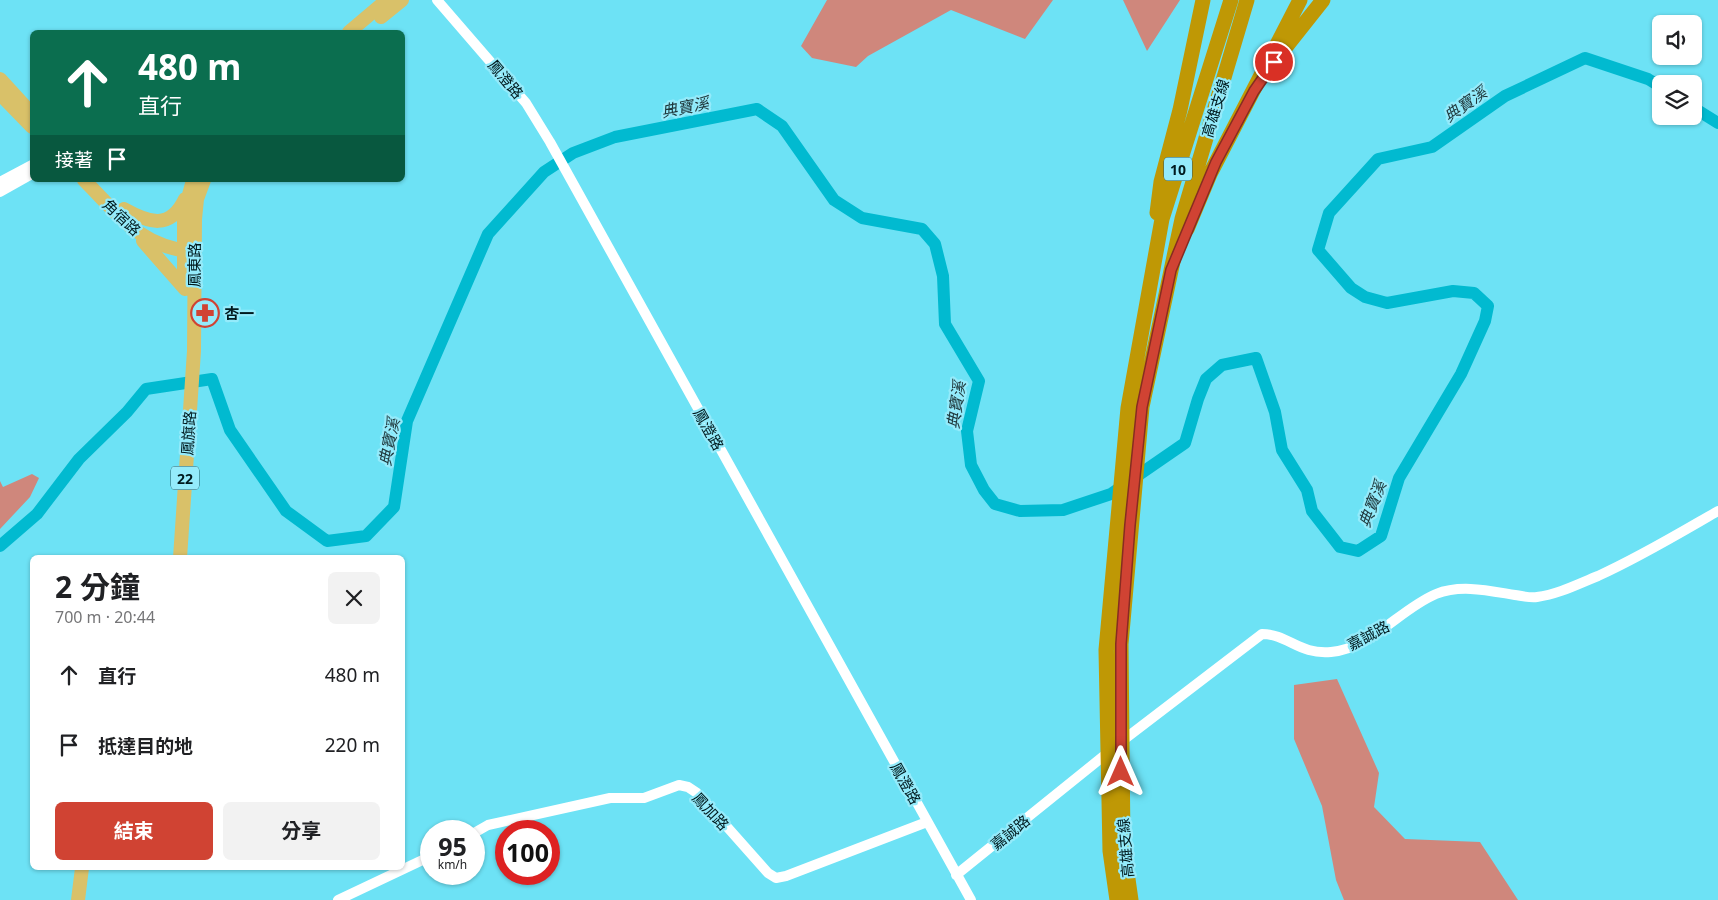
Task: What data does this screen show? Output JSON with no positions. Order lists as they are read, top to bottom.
{
  "streets": {
    "highway": ["高雄支線", "10"],
    "main road": [
      "角宿路",
      "鳳東路",
      "鳳旗路",
      "22"
    ],
    "street": ["鳳澄路", "嘉誠路", "鳳加路"]
  },
  "crossings": [
    ["鳳澄路", "嘉誠路"],
    ["鳳澄路", "鳳加路"],
    ["角宿路", "鳳東路"],
    ["鳳東路", "22"],
    ["鳳旗路", "22"]
  ],
  "water": ["典寶溪"],
  "places": {
    "pharmacy": ["杏一"]
  },
  "page": {
    "turn": ["480 m", "直行"],
    "then": "接著",
    "heading": ["2 分鐘", "700 m · 20:44"],
    "list": [
      {
        "name": "直行",
        "value": "480 m"
      },
      {
        "name": "抵達目的地",
        "value": "220 m"
      }
    ],
    "buttons": ["結束", "分享"],
    "speed": "95 km/h",
    "limit": "100"
  }
}
